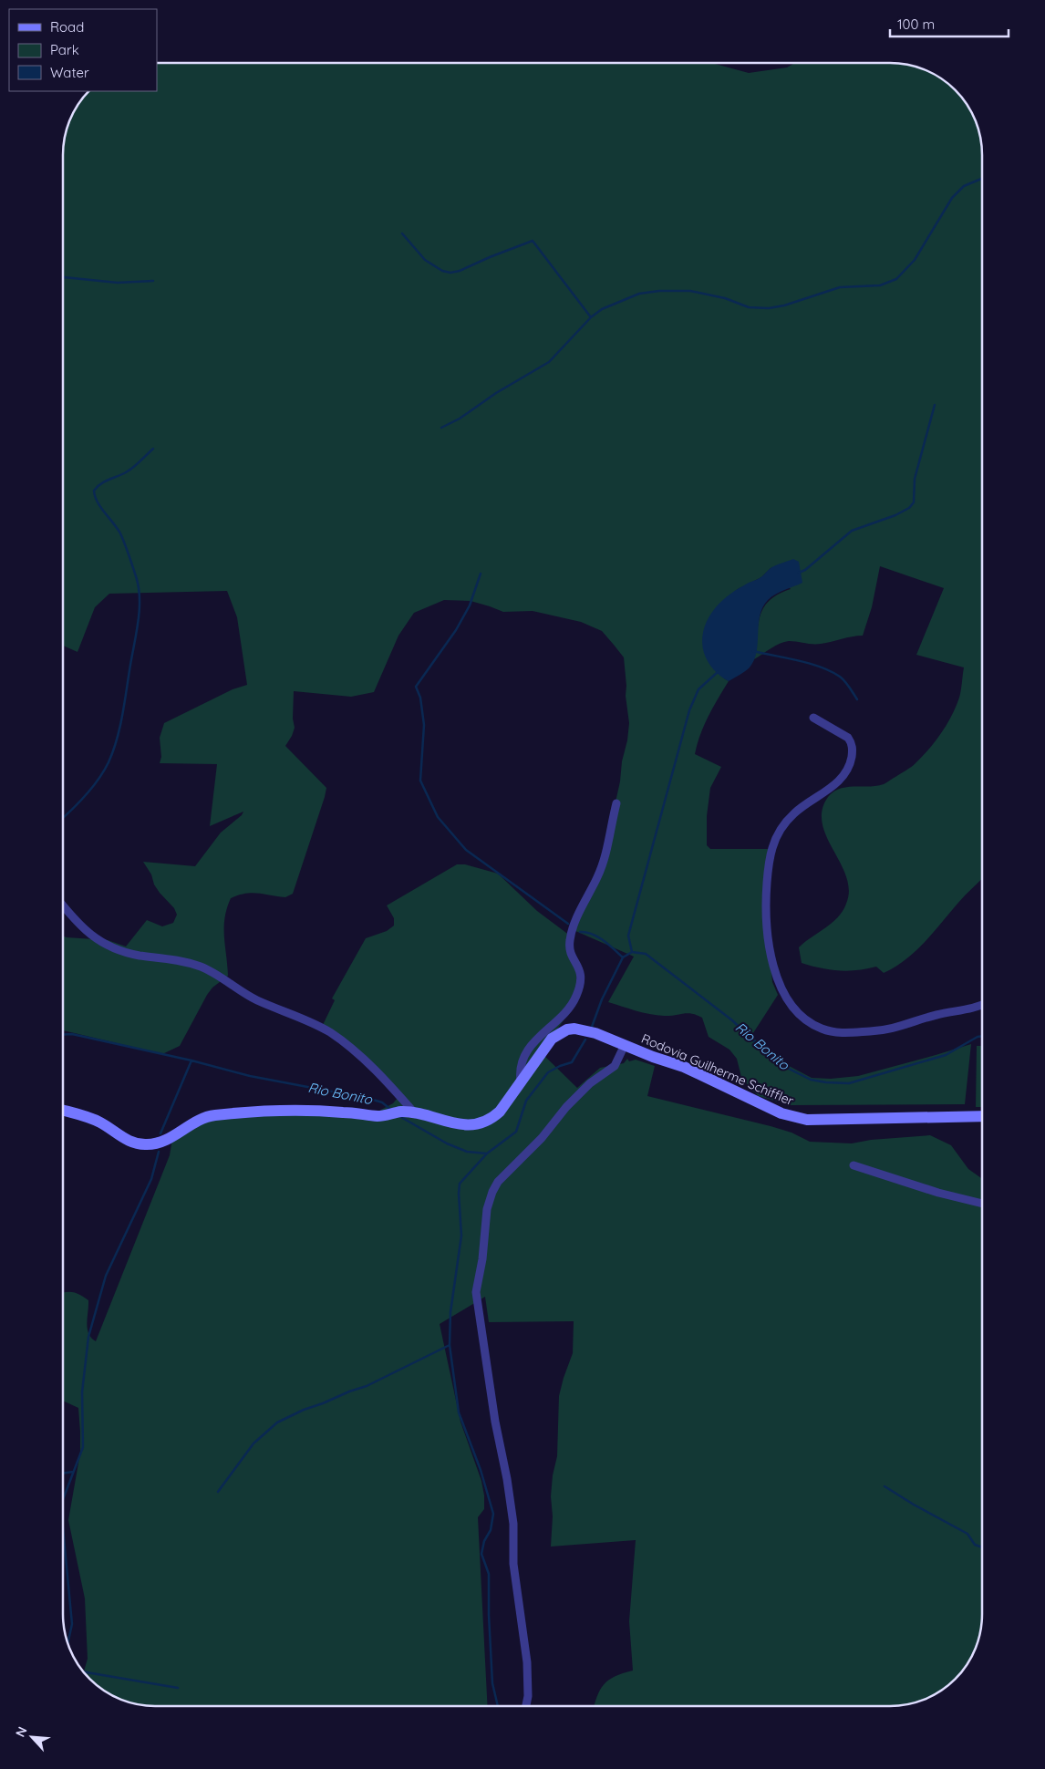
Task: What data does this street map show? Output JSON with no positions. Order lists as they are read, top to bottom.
{
  "streets": {
    "street": ["Rodovia Guilherme Schiffler"]
  },
  "water": ["Rio Bonito"],
  "legend": ["Road", "Park", "Water"],
  "scale_bar": "100 m",
  "north": "top left"
}
